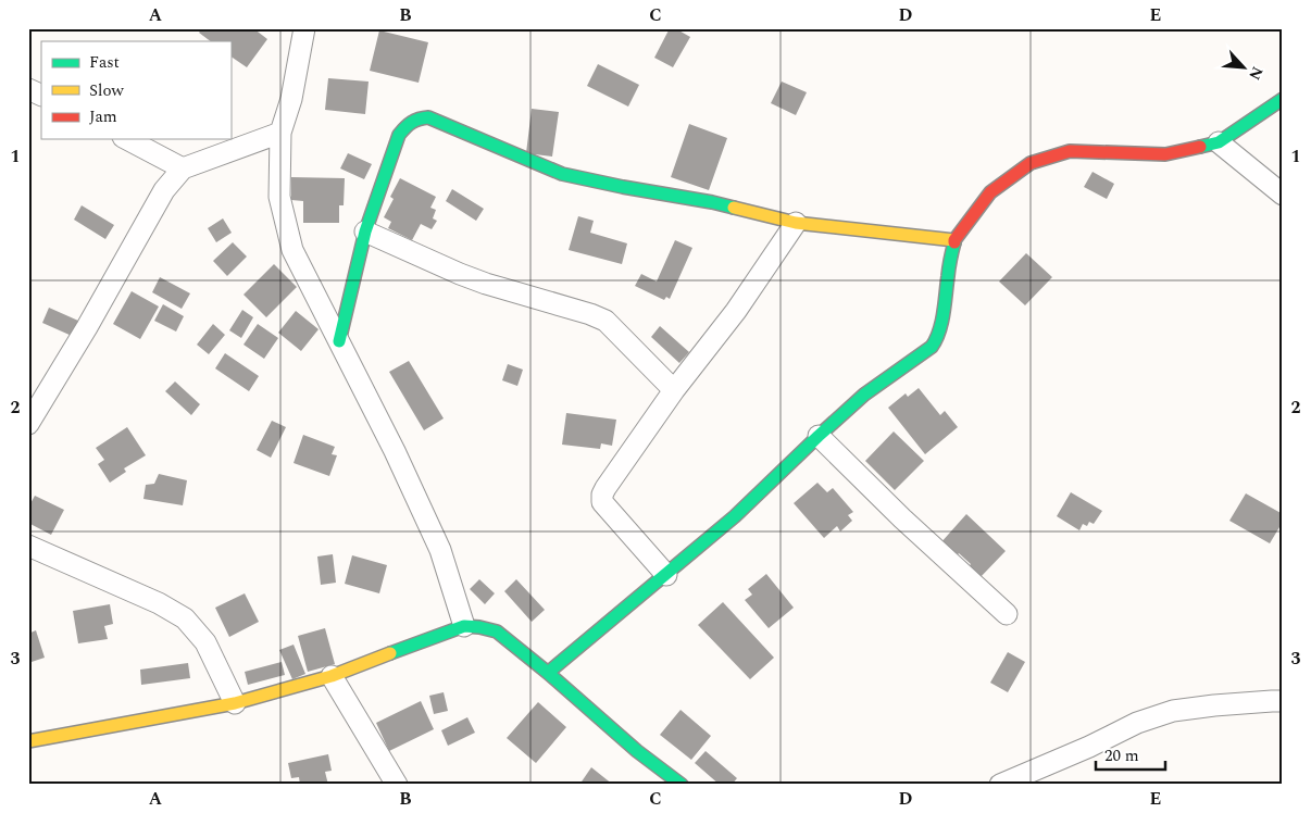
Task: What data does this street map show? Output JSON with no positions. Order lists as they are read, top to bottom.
{
  "legend": ["Fast", "Slow", "Jam"],
  "scale_bar": "20 m",
  "north": "bottom right",
  "grid": {
    "columns": [
      "A",
      "B",
      "C",
      "D",
      "E"
    ],
    "rows": ["1", "2", "3"]
  }
}
